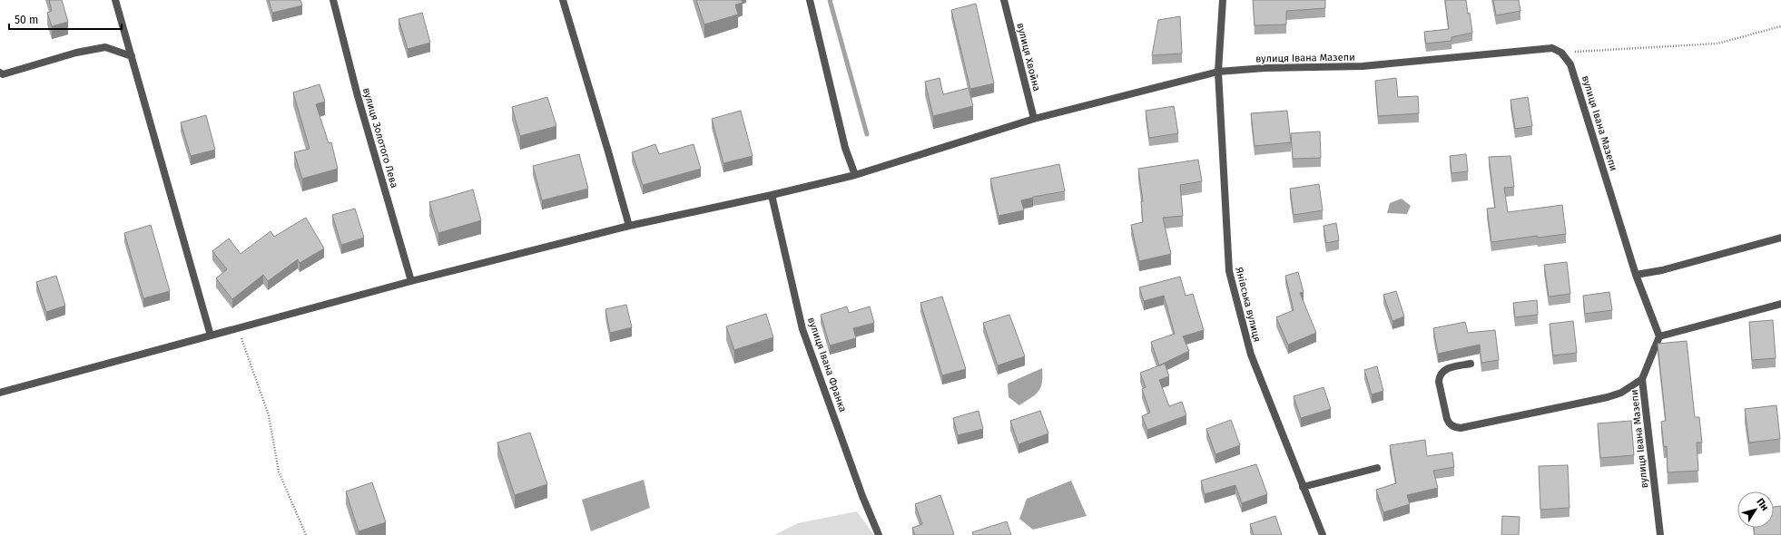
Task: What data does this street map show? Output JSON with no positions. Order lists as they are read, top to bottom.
{
  "streets": {
    "street": [
      "вулиця Хвойна",
      "вулиця Івана Мазепи",
      "вулиця Золотого Лева",
      "Янівська вулиця",
      "вулиця Івана Франка"
    ]
  },
  "crossings": [
    ["вулиця Хвойна", "вулиця Івана Мазепи"],
    ["вулиця Івана Мазепи", "вулиця Золотого Лева"],
    ["вулиця Івана Мазепи", "Янівська вулиця"],
    ["вулиця Івана Мазепи", "вулиця Івана Франка"]
  ],
  "scale_bar": "50 m",
  "north": "top right"
}
